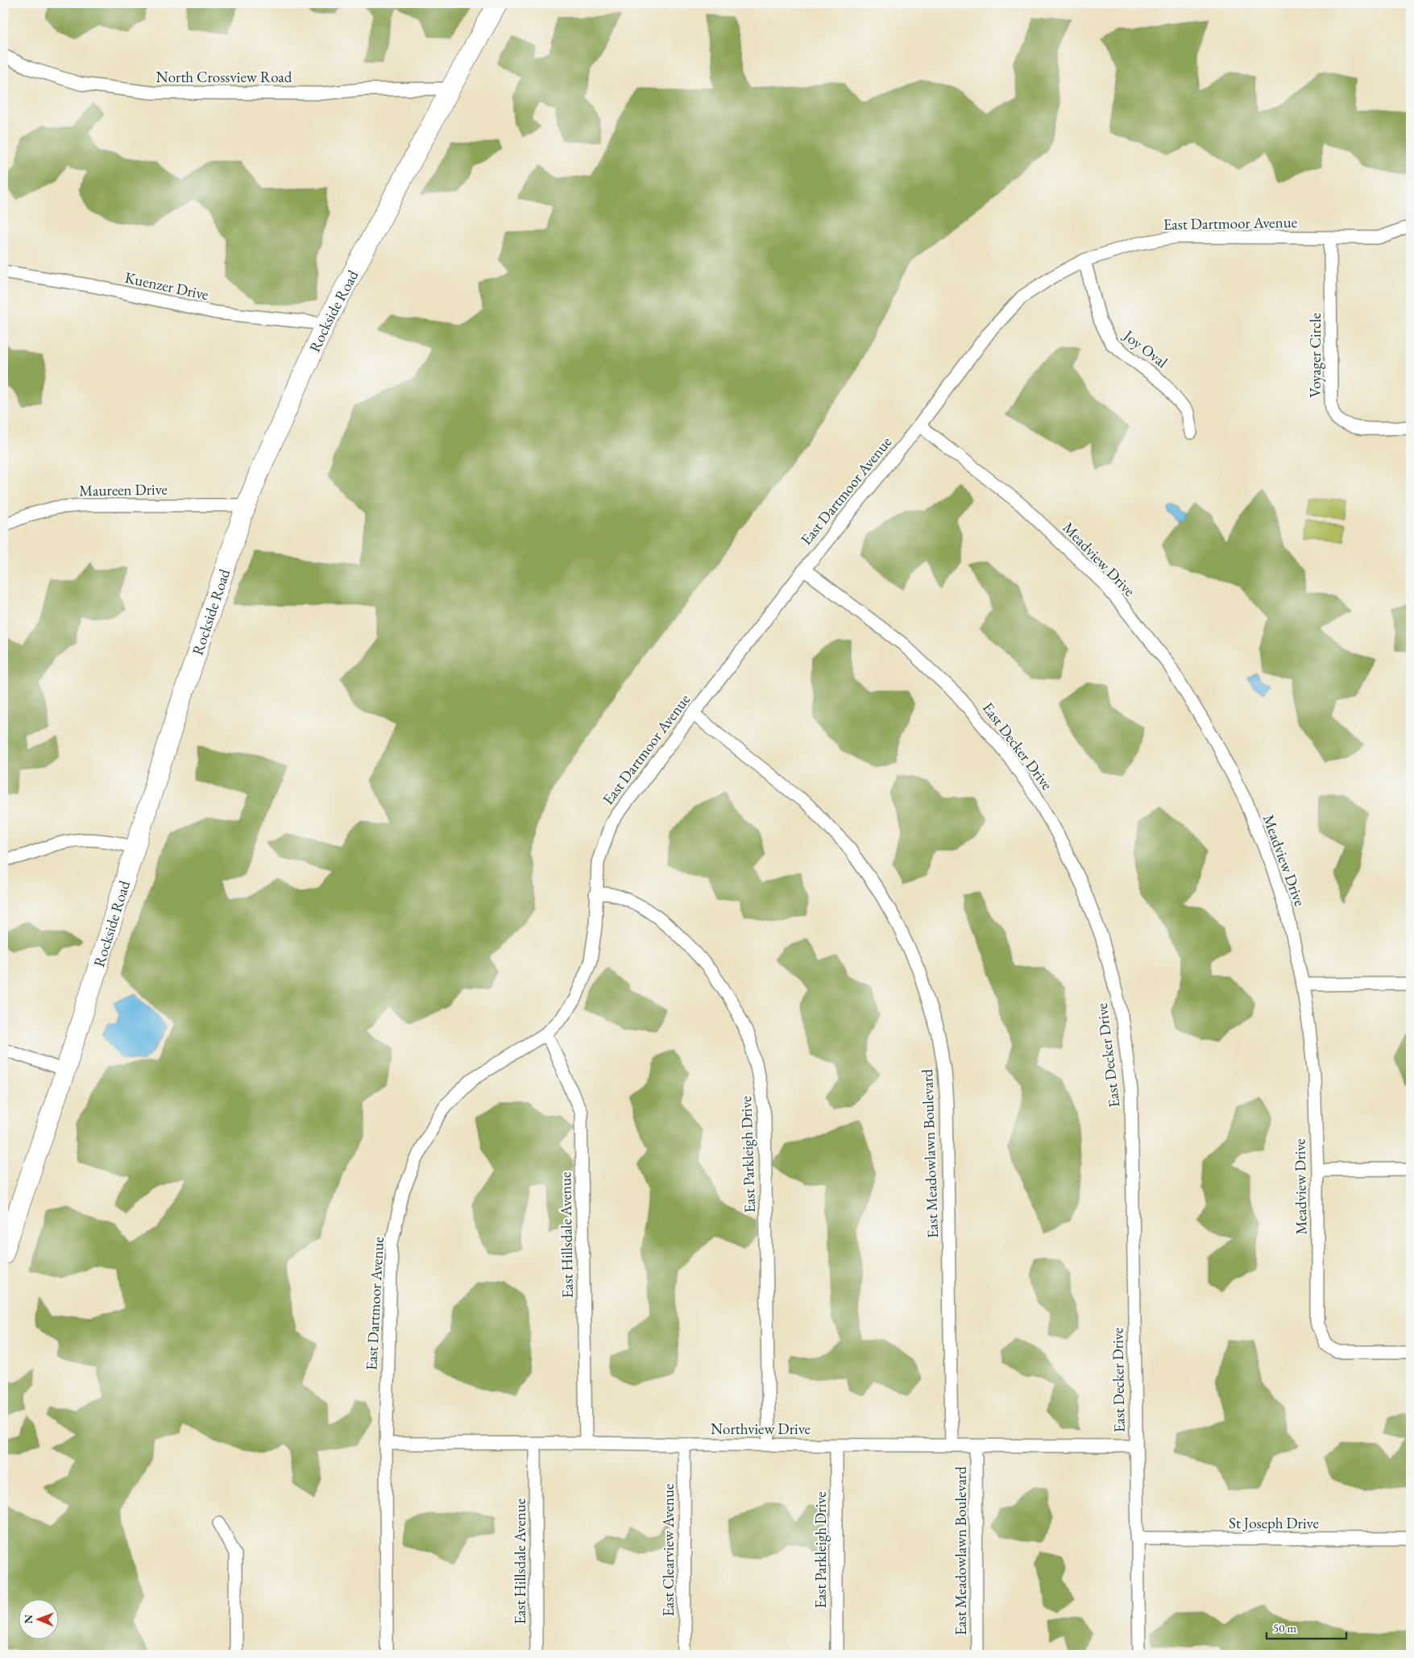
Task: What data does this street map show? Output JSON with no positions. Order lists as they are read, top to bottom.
{
  "streets": {
    "main road": ["Rockside Road"],
    "street": [
      "North Crossview Road",
      "East Dartmoor Avenue",
      "Kuenzer Drive",
      "Joy Oval",
      "Voyager Circle",
      "Maureen Drive",
      "Meadview Drive",
      "East Decker Drive",
      "East Meadowlawn Boulevard",
      "East Parkleigh Drive",
      "East Hillsdale Avenue",
      "Northview Drive",
      "St Joseph Drive",
      "East Clearview Avenue"
    ]
  },
  "crossings": [
    ["North Crossview Road", "Rockside Road"],
    ["East Dartmoor Avenue", "Joy Oval"],
    ["East Dartmoor Avenue", "Voyager Circle"],
    ["East Dartmoor Avenue", "Meadview Drive"],
    ["East Dartmoor Avenue", "East Decker Drive"],
    ["East Dartmoor Avenue", "East Meadowlawn Boulevard"],
    ["East Dartmoor Avenue", "East Parkleigh Drive"],
    ["East Dartmoor Avenue", "East Hillsdale Avenue"],
    ["East Dartmoor Avenue", "Northview Drive"],
    ["Kuenzer Drive", "Rockside Road"],
    ["Rockside Road", "Maureen Drive"],
    ["East Decker Drive", "Northview Drive"],
    ["East Decker Drive", "St Joseph Drive"],
    ["East Meadowlawn Boulevard", "Northview Drive"],
    ["East Parkleigh Drive", "Northview Drive"],
    ["East Hillsdale Avenue", "Northview Drive"],
    ["Northview Drive", "East Clearview Avenue"]
  ],
  "scale_bar": "50 m",
  "north": "left"
}
